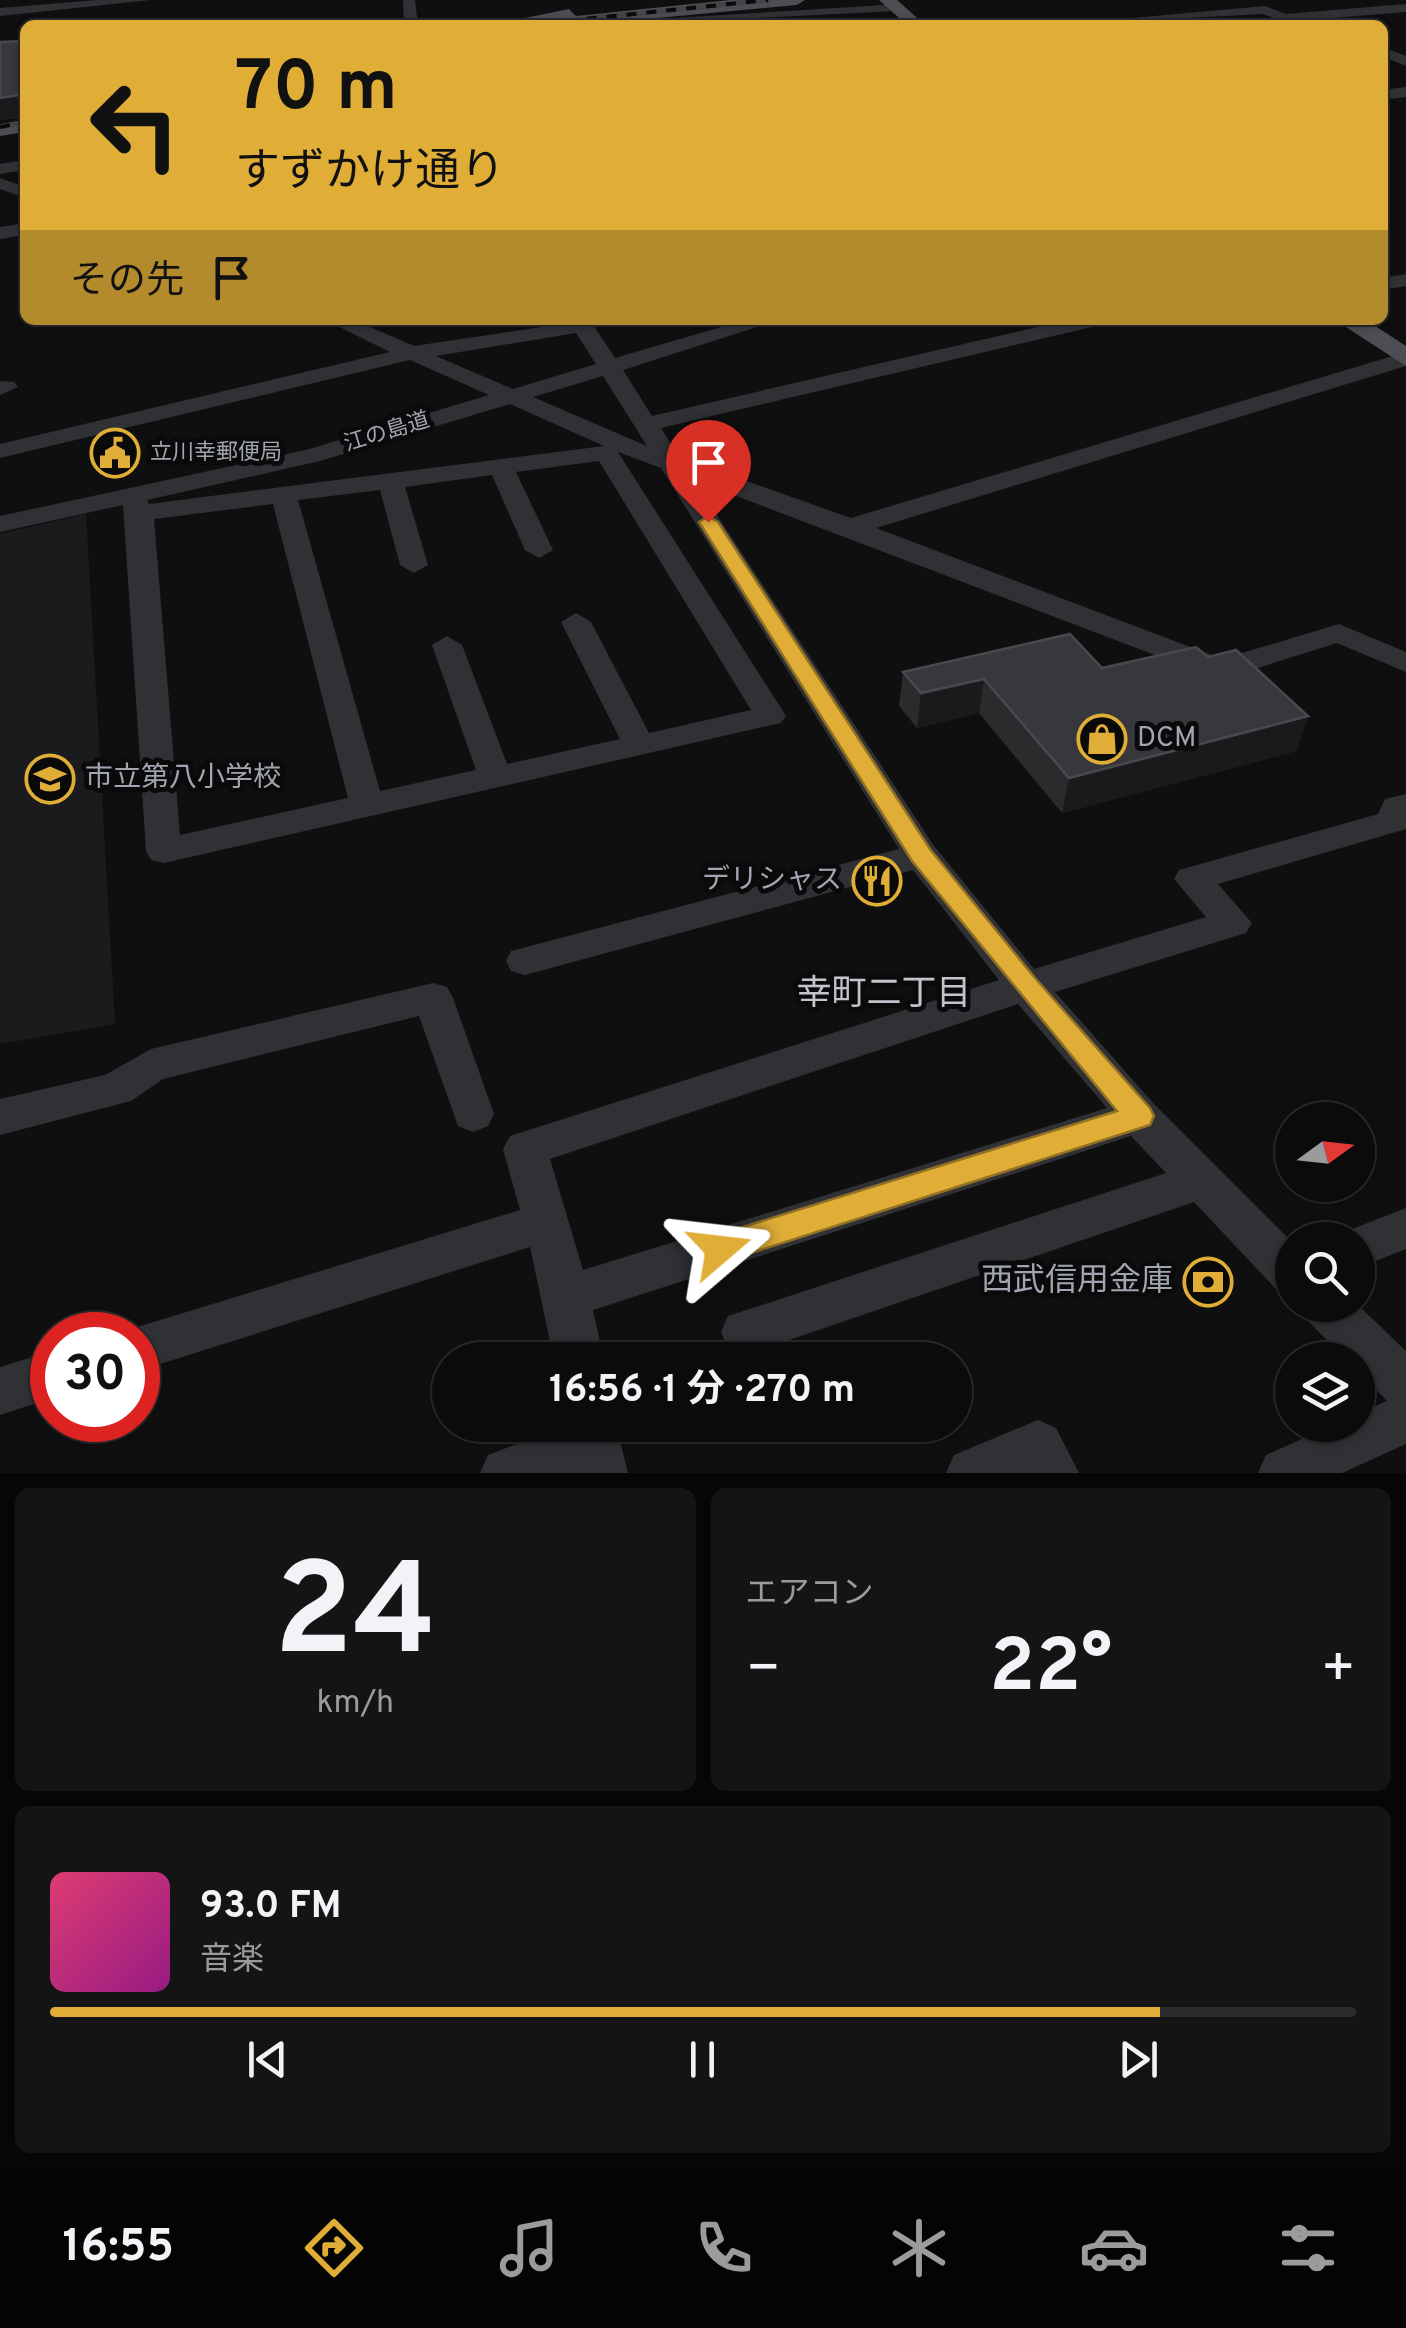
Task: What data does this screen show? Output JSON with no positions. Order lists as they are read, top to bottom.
{
  "streets": {
    "street": ["江の島道"]
  },
  "districts": ["幸町二丁目"],
  "places": {
    "public building": ["立川幸郵便局"],
    "shop": ["DCM"],
    "school or university": ["市立第八小学校"],
    "restaurant": ["デリシャス"],
    "bank": ["西武信用金庫"]
  },
  "north": "right",
  "page": {
    "turn": ["70 m", "すずかけ通り"],
    "then": "その先",
    "limit": "30",
    "trip": "16:56 · 1 分 · 270 m",
    "tile": [
      ["24", "km/h"],
      "エアコン"
    ],
    "heat": ["−", "22°", "+"],
    "song": ["93.0 FM", "音楽"],
    "tabs": "16:55"
  }
}
